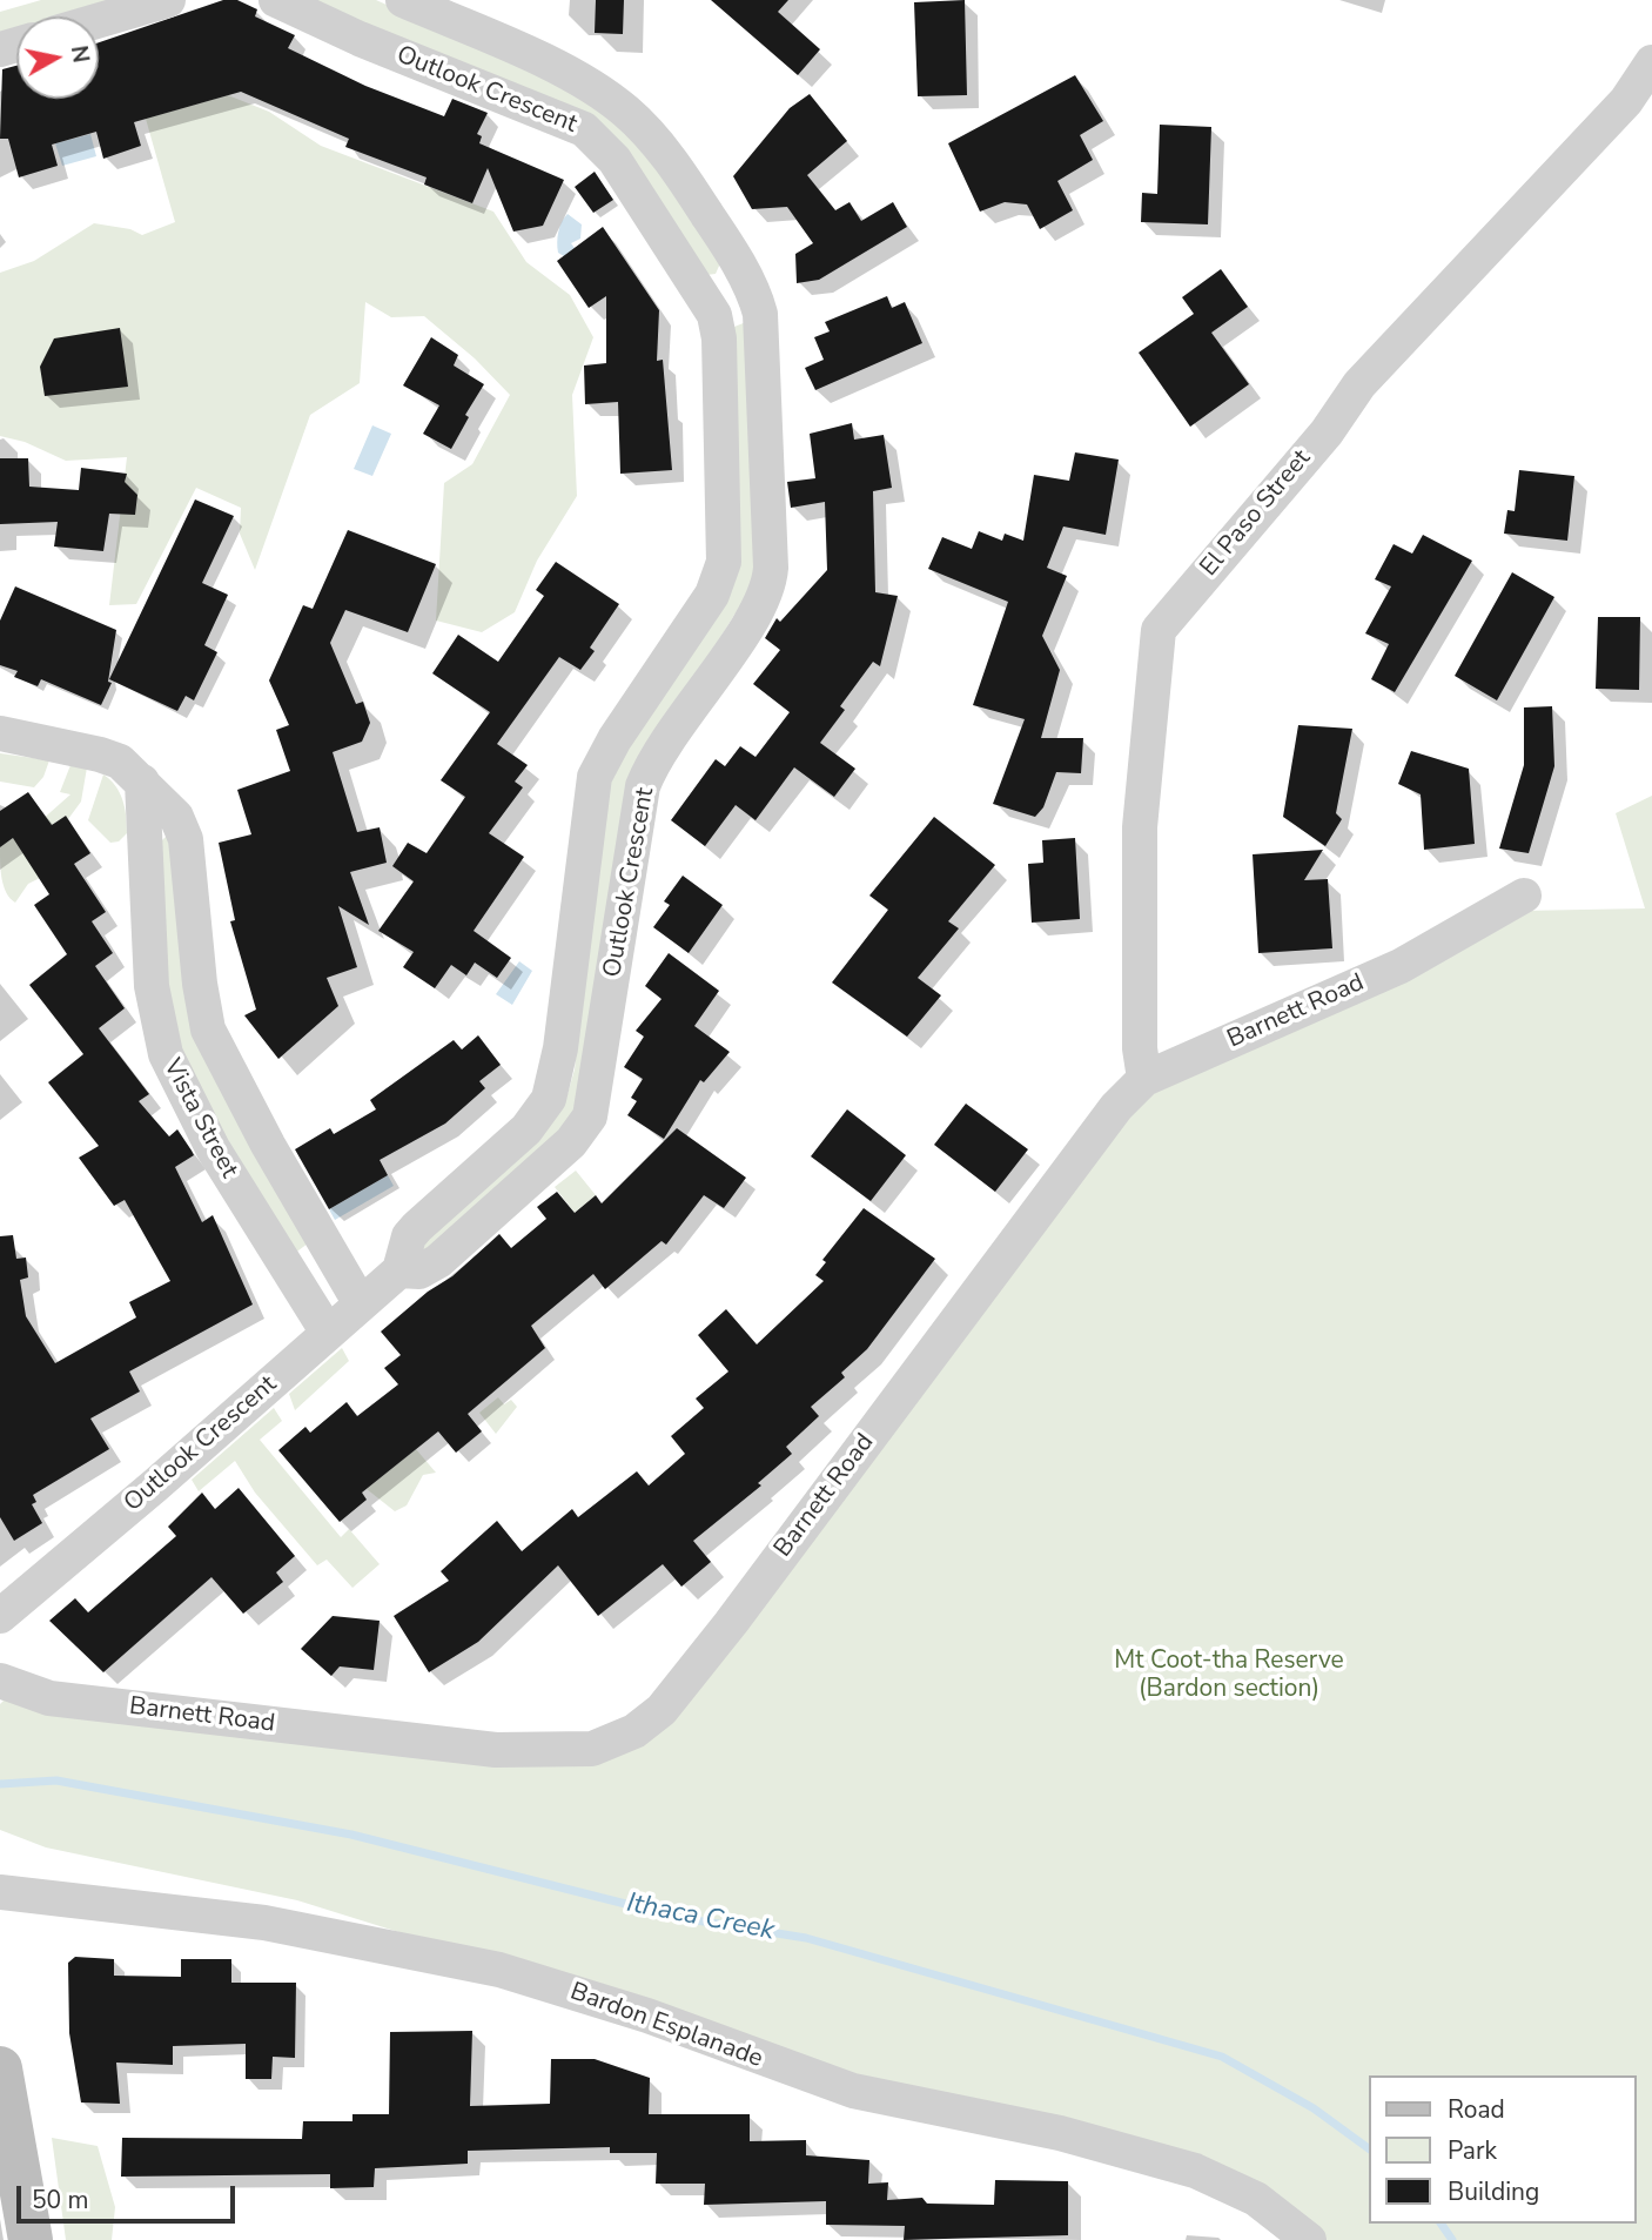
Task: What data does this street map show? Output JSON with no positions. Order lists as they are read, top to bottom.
{
  "streets": {
    "street": [
      "Outlook Crescent",
      "El Paso Street",
      "Barnett Road",
      "Vista Street",
      "Bardon Esplanade"
    ]
  },
  "crossings": [
    ["Outlook Crescent", "Vista Street"],
    ["El Paso Street", "Barnett Road"]
  ],
  "water": ["Ithaca Creek"],
  "parks": ["Mt Coot-tha Reserve (Bardon section)"],
  "legend": ["Road", "Park", "Building"],
  "scale_bar": "50 m",
  "north": "right"
}
